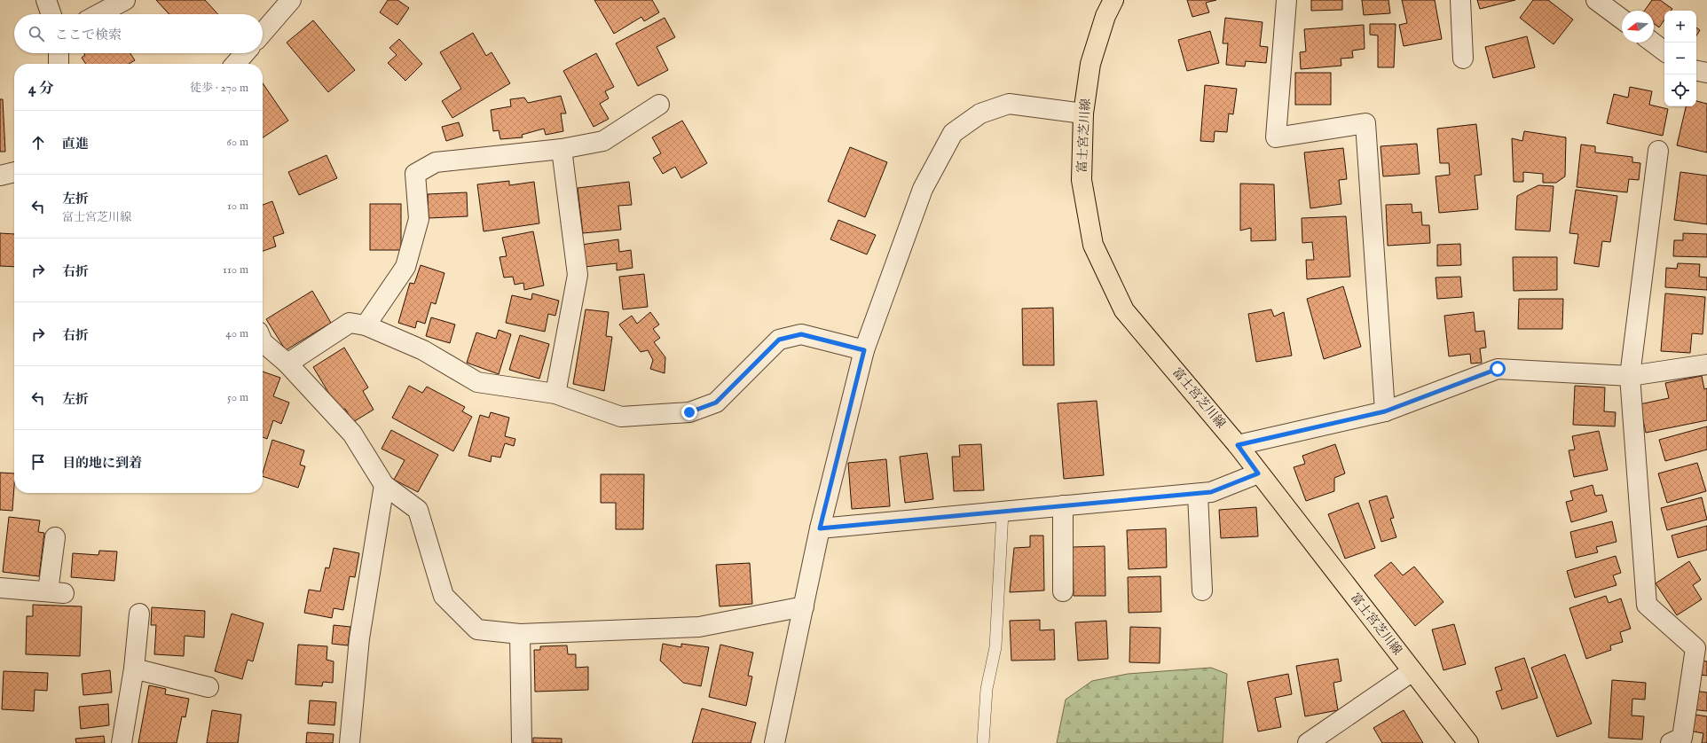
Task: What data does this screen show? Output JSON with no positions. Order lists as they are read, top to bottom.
{
  "streets": {
    "main road": ["富士宮芝川線"]
  },
  "north": "left",
  "page": {
    "map_buttons": ["+", "−"],
    "search": "ここで検索",
    "heading": ["4 分", "徒歩 · 270 m"],
    "list": [
      ["直進", "60 m"],
      ["左折", "富士宮芝川線", "10 m"],
      ["右折", "110 m"],
      ["右折", "40 m"],
      ["左折", "50 m"],
      "目的地に到着"
    ]
  }
}
